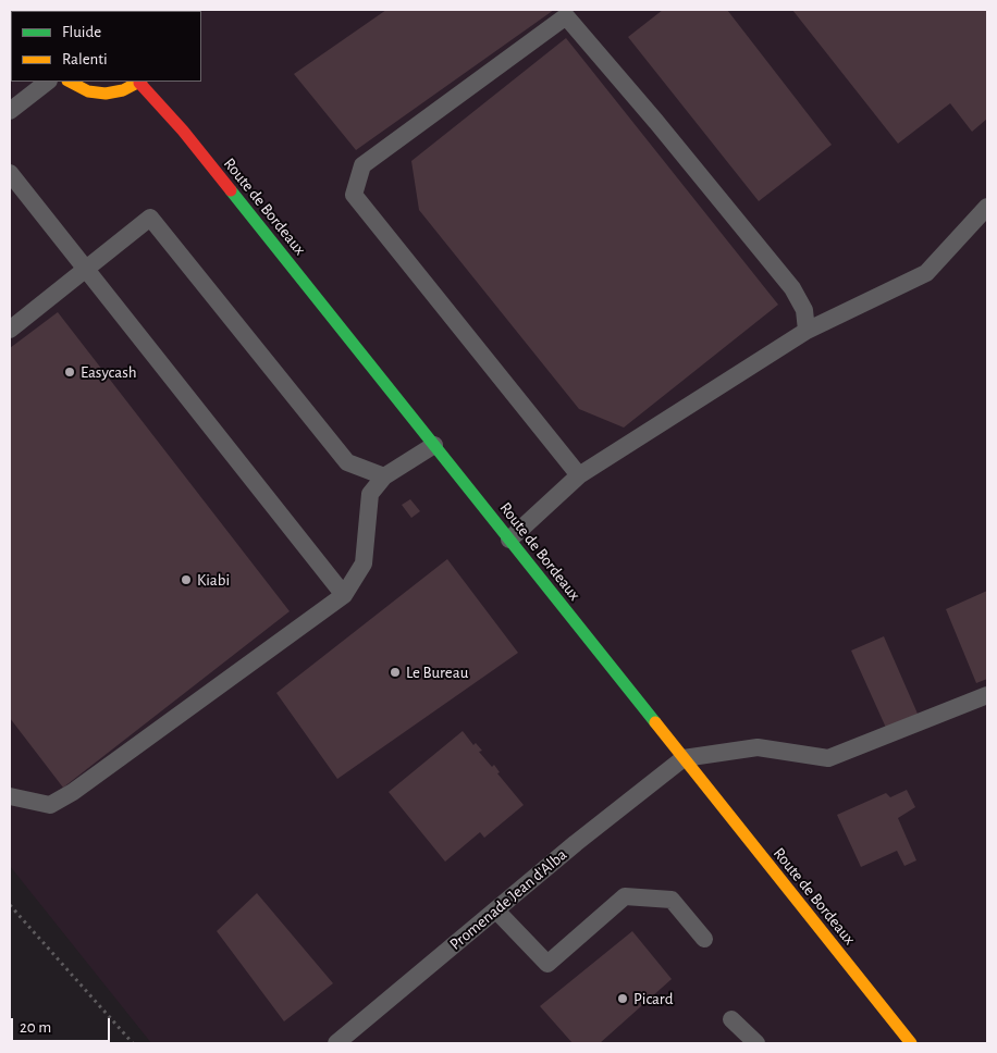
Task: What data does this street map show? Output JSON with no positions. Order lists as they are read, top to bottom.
{
  "streets": {
    "main road": ["Route de Bordeaux"],
    "lane": ["Promenade Jean d'Alba"]
  },
  "crossings": [
    ["Route de Bordeaux", "Promenade Jean d'Alba"]
  ],
  "places": [
    "Easycash",
    "Kiabi",
    "Le Bureau",
    "Picard"
  ],
  "legend": ["Fluide", "Ralenti"],
  "scale_bar": "20 m"
}
